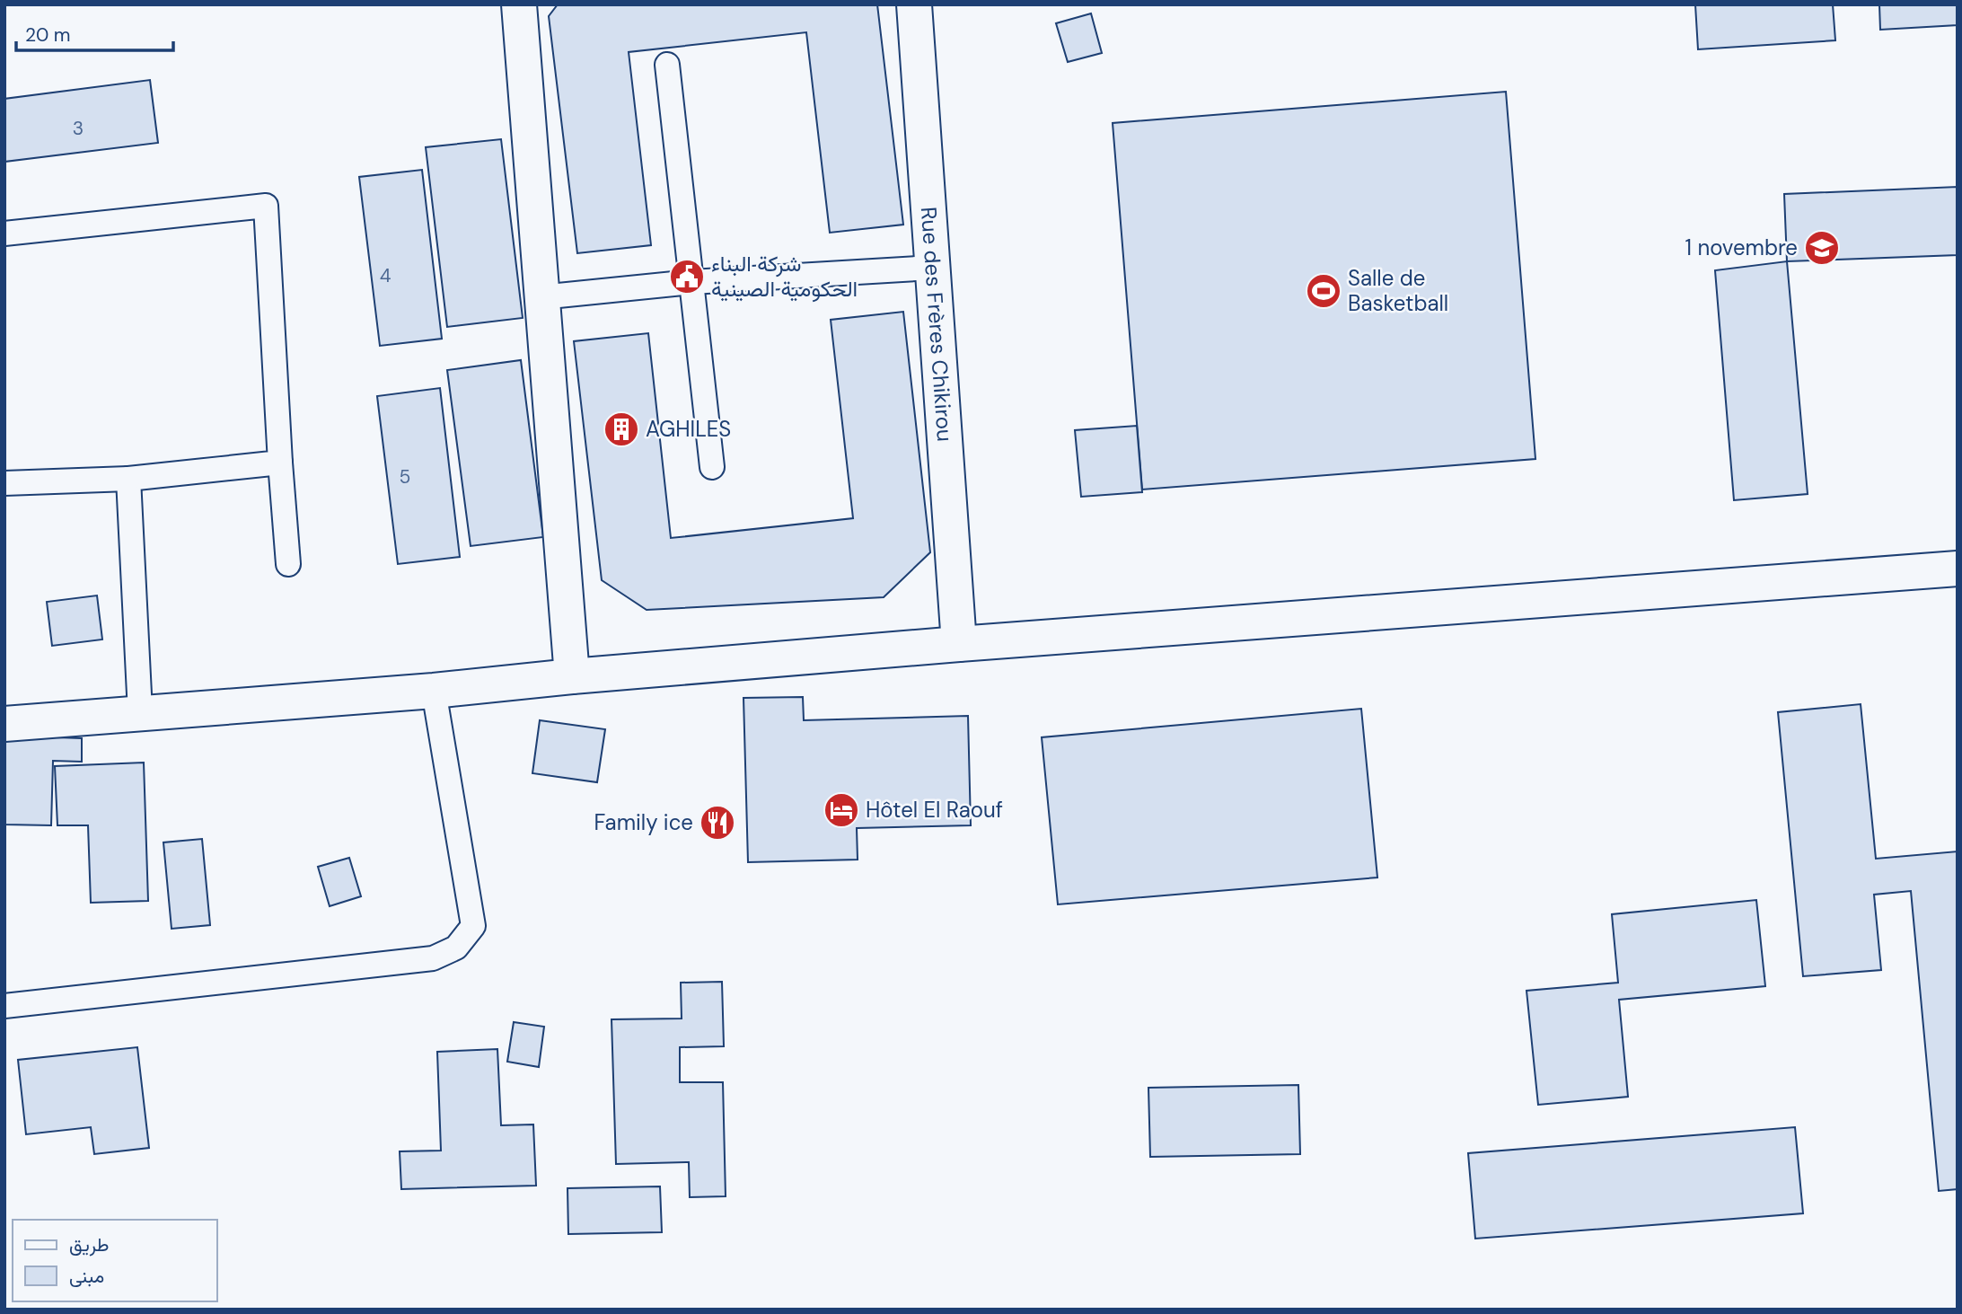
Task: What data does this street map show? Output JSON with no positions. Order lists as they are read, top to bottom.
{
  "streets": {
    "street": ["Rue des Frères Chikirou"]
  },
  "places": {
    "school or university": ["1 novembre"],
    "public building": ["شركة البناء الحكومية الصينية"],
    "sports": ["Salle de Basketball"],
    "building": ["AGHILES"],
    "hotel": ["Hôtel El Raouf"],
    "restaurant": ["Family ice"]
  },
  "house_numbers": ["3", "4", "5"],
  "legend": ["طريق", "مبنى"],
  "scale_bar": "20 m"
}
